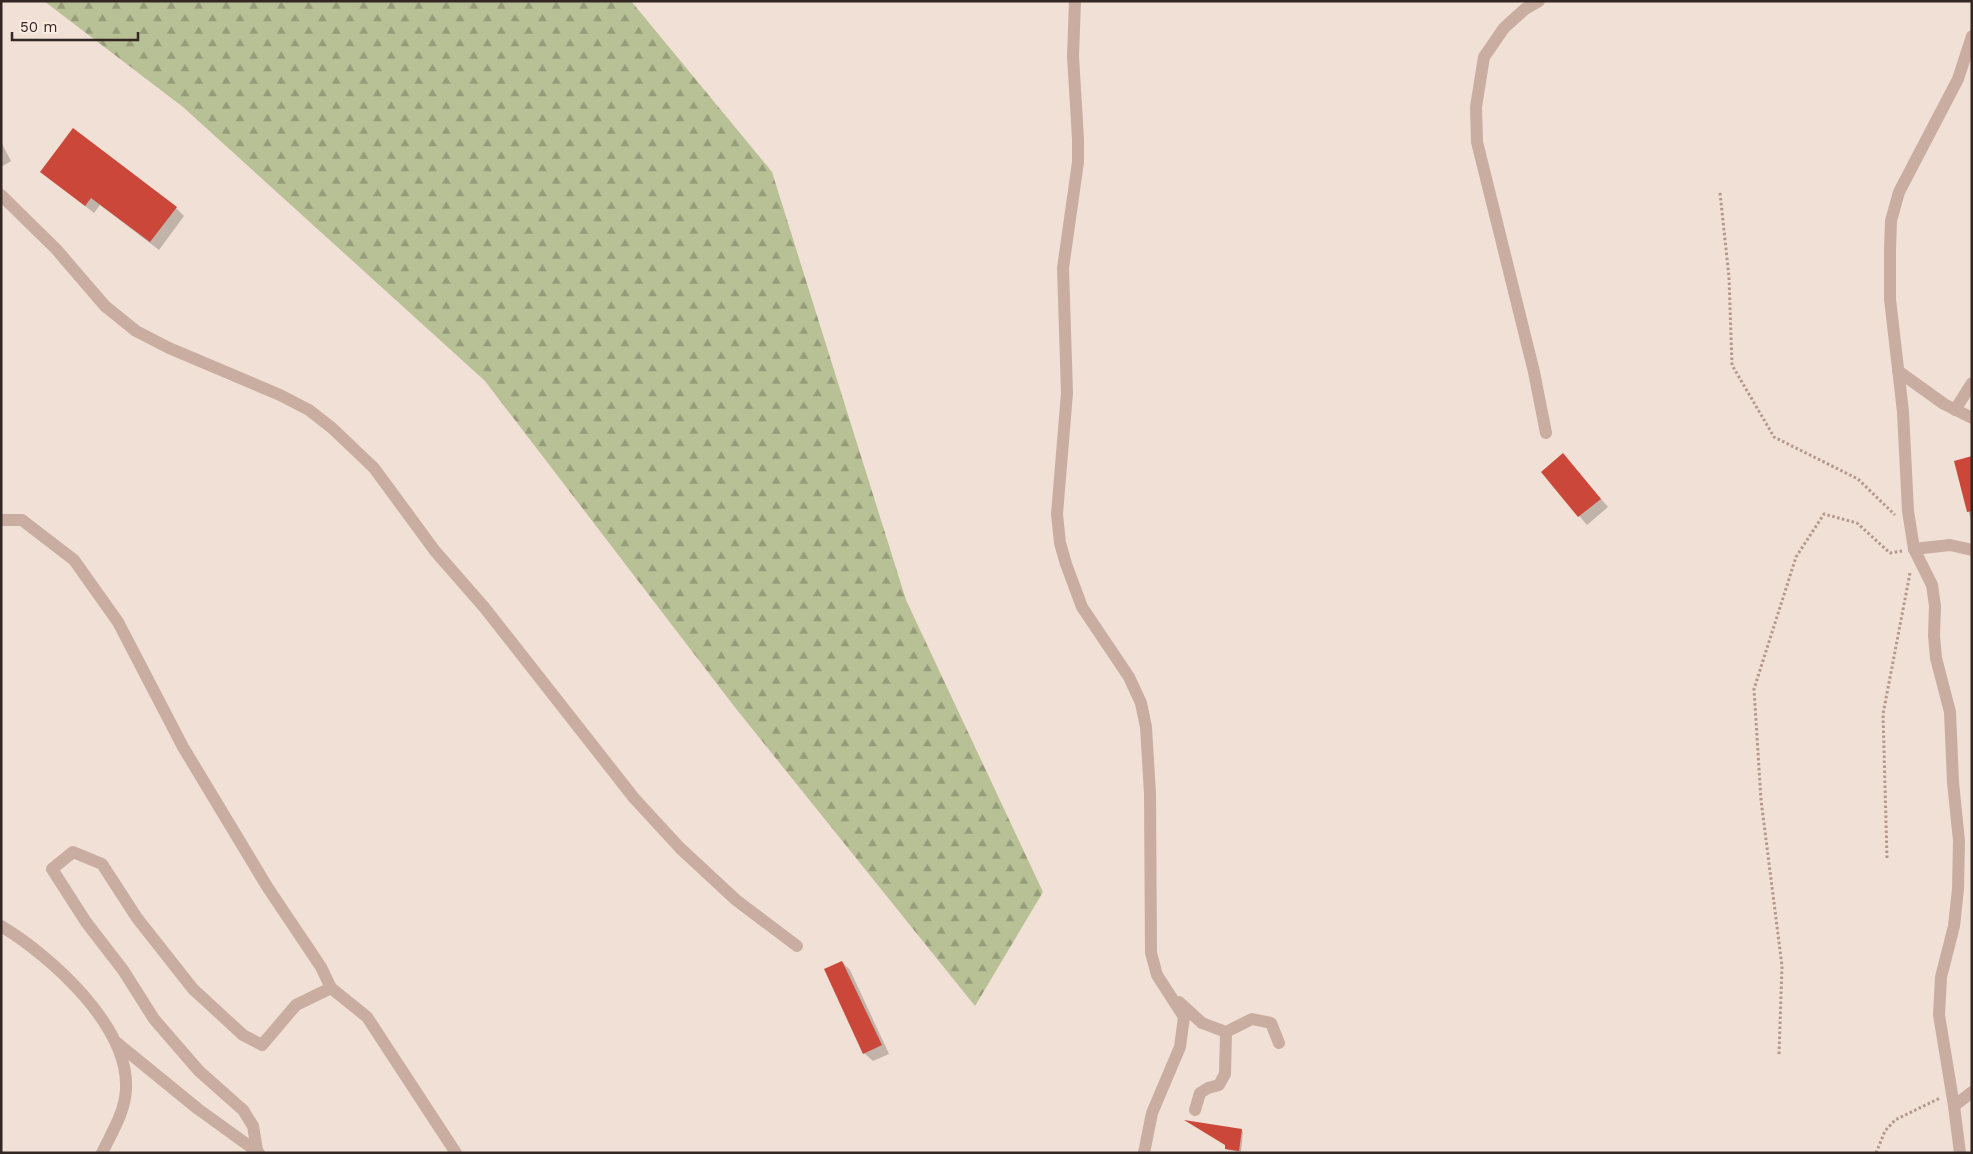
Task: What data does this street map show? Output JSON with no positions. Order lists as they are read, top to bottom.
{
  "scale_bar": "50 m"
}
